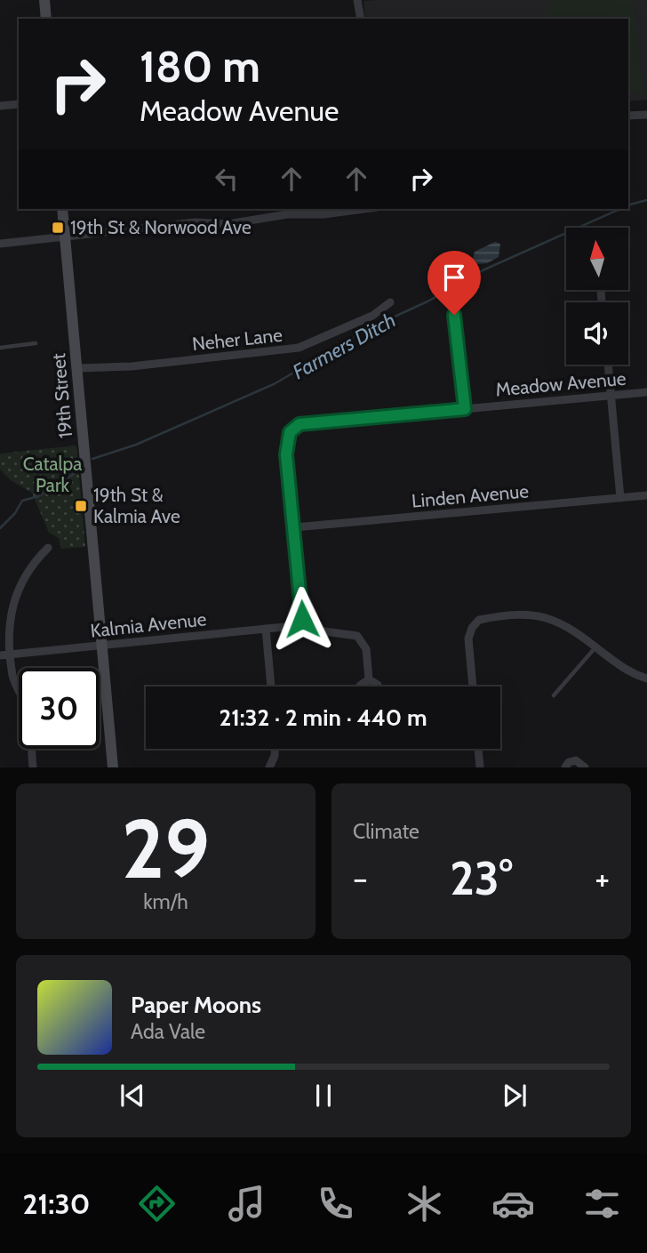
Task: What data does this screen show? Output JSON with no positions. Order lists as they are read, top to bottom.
{
  "streets": {
    "street": [
      "Neher Lane",
      "Meadow Avenue",
      "19th Street",
      "Linden Avenue",
      "Kalmia Avenue"
    ]
  },
  "crossings": [
    ["Neher Lane", "19th Street"],
    ["Meadow Avenue", "Linden Avenue"],
    ["19th Street", "Kalmia Avenue"]
  ],
  "water": ["Farmers Ditch"],
  "parks": ["Catalpa Park"],
  "places": {
    "transit": ["19th St & Norwood Ave", "19th St & Kalmia Ave"]
  },
  "north": "top",
  "page": {
    "turn": ["180 m", "Meadow Avenue"],
    "limit": "30",
    "trip": "21:32 · 2 min · 440 m",
    "tile": [
      ["29", "km/h"],
      "Climate"
    ],
    "heat": ["−", "23°", "+"],
    "song": ["Paper Moons", "Ada Vale"],
    "tabs": "21:30"
  }
}
